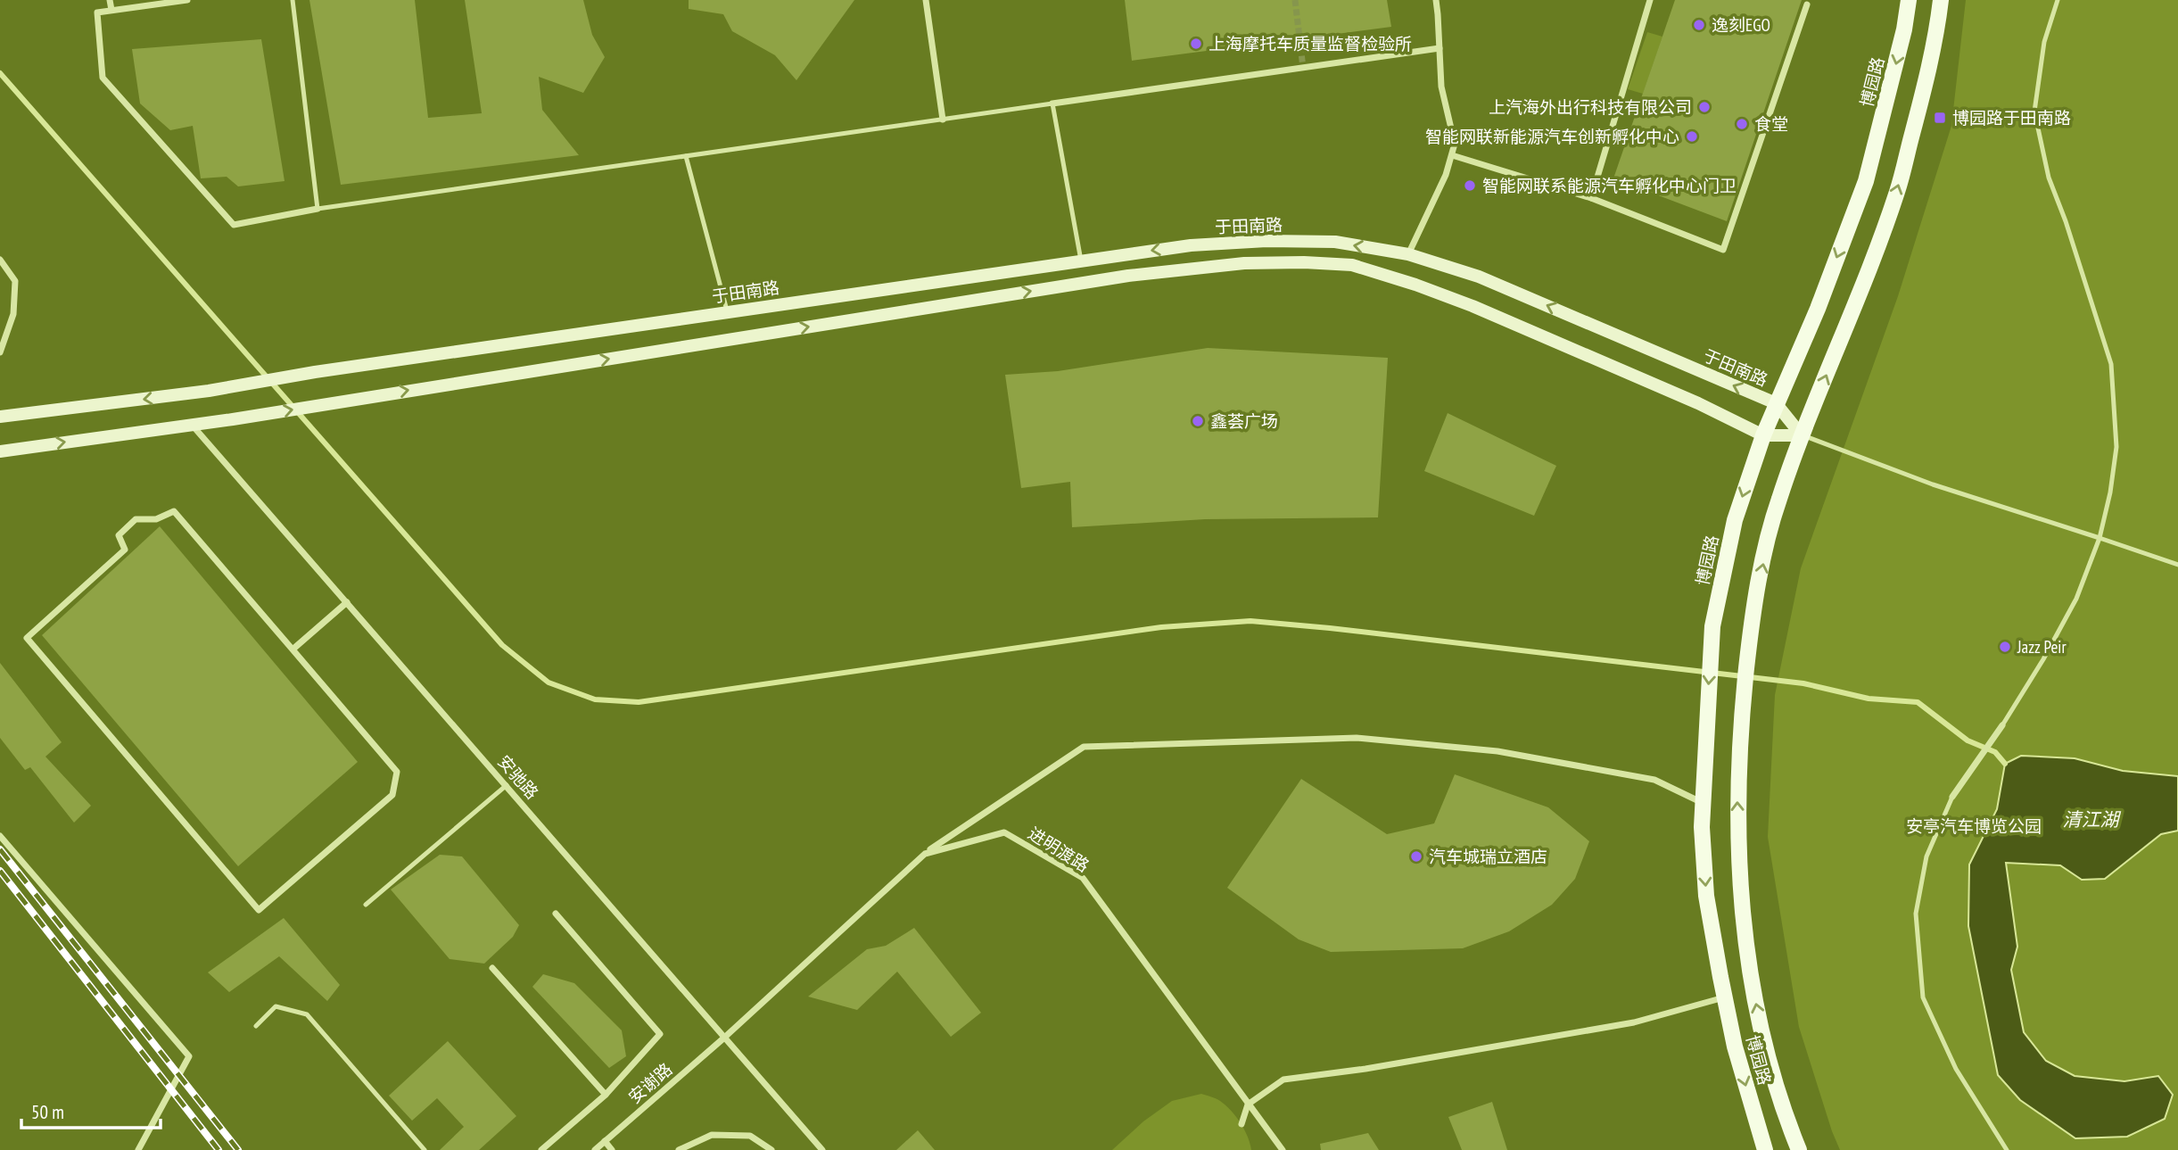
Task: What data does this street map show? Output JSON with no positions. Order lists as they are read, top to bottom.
{
  "streets": {
    "main road": ["博园路"],
    "street": [
      "于田南路",
      "安驰路",
      "进明渡路",
      "安谢路"
    ]
  },
  "crossings": [
    ["博园路", "于田南路"],
    ["安驰路", "进明渡路"],
    ["安驰路", "安谢路"],
    ["进明渡路", "安谢路"]
  ],
  "water": ["清江湖"],
  "parks": ["安亭汽车博览公园"],
  "places": {
    "other": [
      "逸刻EGO",
      "上海摩托车质量监督检验所",
      "上汽海外出行科技有限公司",
      "食堂",
      "智能网联新能源汽车创新孵化中心",
      "智能网联系能源汽车孵化中心门卫",
      "鑫荟广场",
      "Jazz Peir",
      "汽车城瑞立酒店"
    ],
    "transit": ["博园路于田南路"]
  },
  "scale_bar": "50 m"
}
